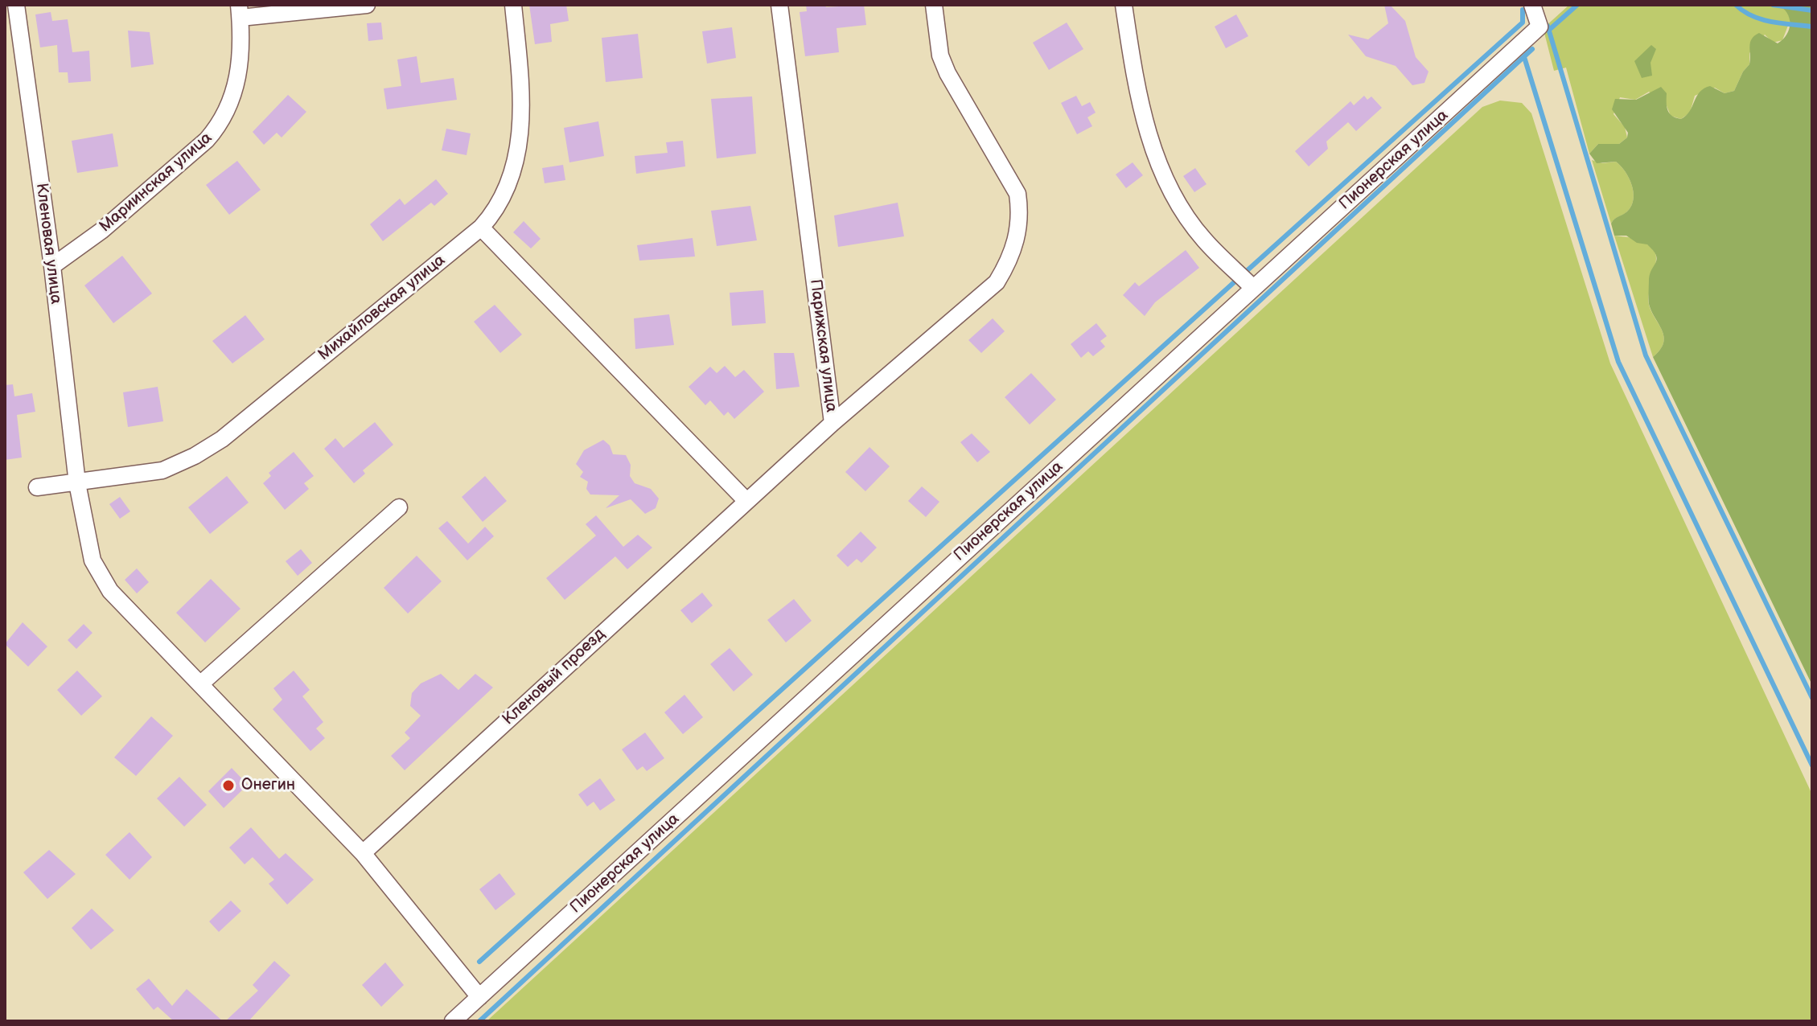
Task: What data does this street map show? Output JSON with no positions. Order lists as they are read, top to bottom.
{
  "streets": {
    "street": [
      "Пионерская улица",
      "Мариинская улица",
      "Кленовая улица",
      "Михайловская улица",
      "Парижская улица",
      "Кленовый проезд"
    ]
  },
  "crossings": [
    ["Пионерская улица", "Кленовая улица"],
    ["Мариинская улица", "Кленовая улица"],
    ["Кленовая улица", "Михайловская улица"],
    ["Кленовая улица", "Кленовый проезд"],
    ["Парижская улица", "Кленовый проезд"]
  ],
  "places": ["Онегин"]
}
